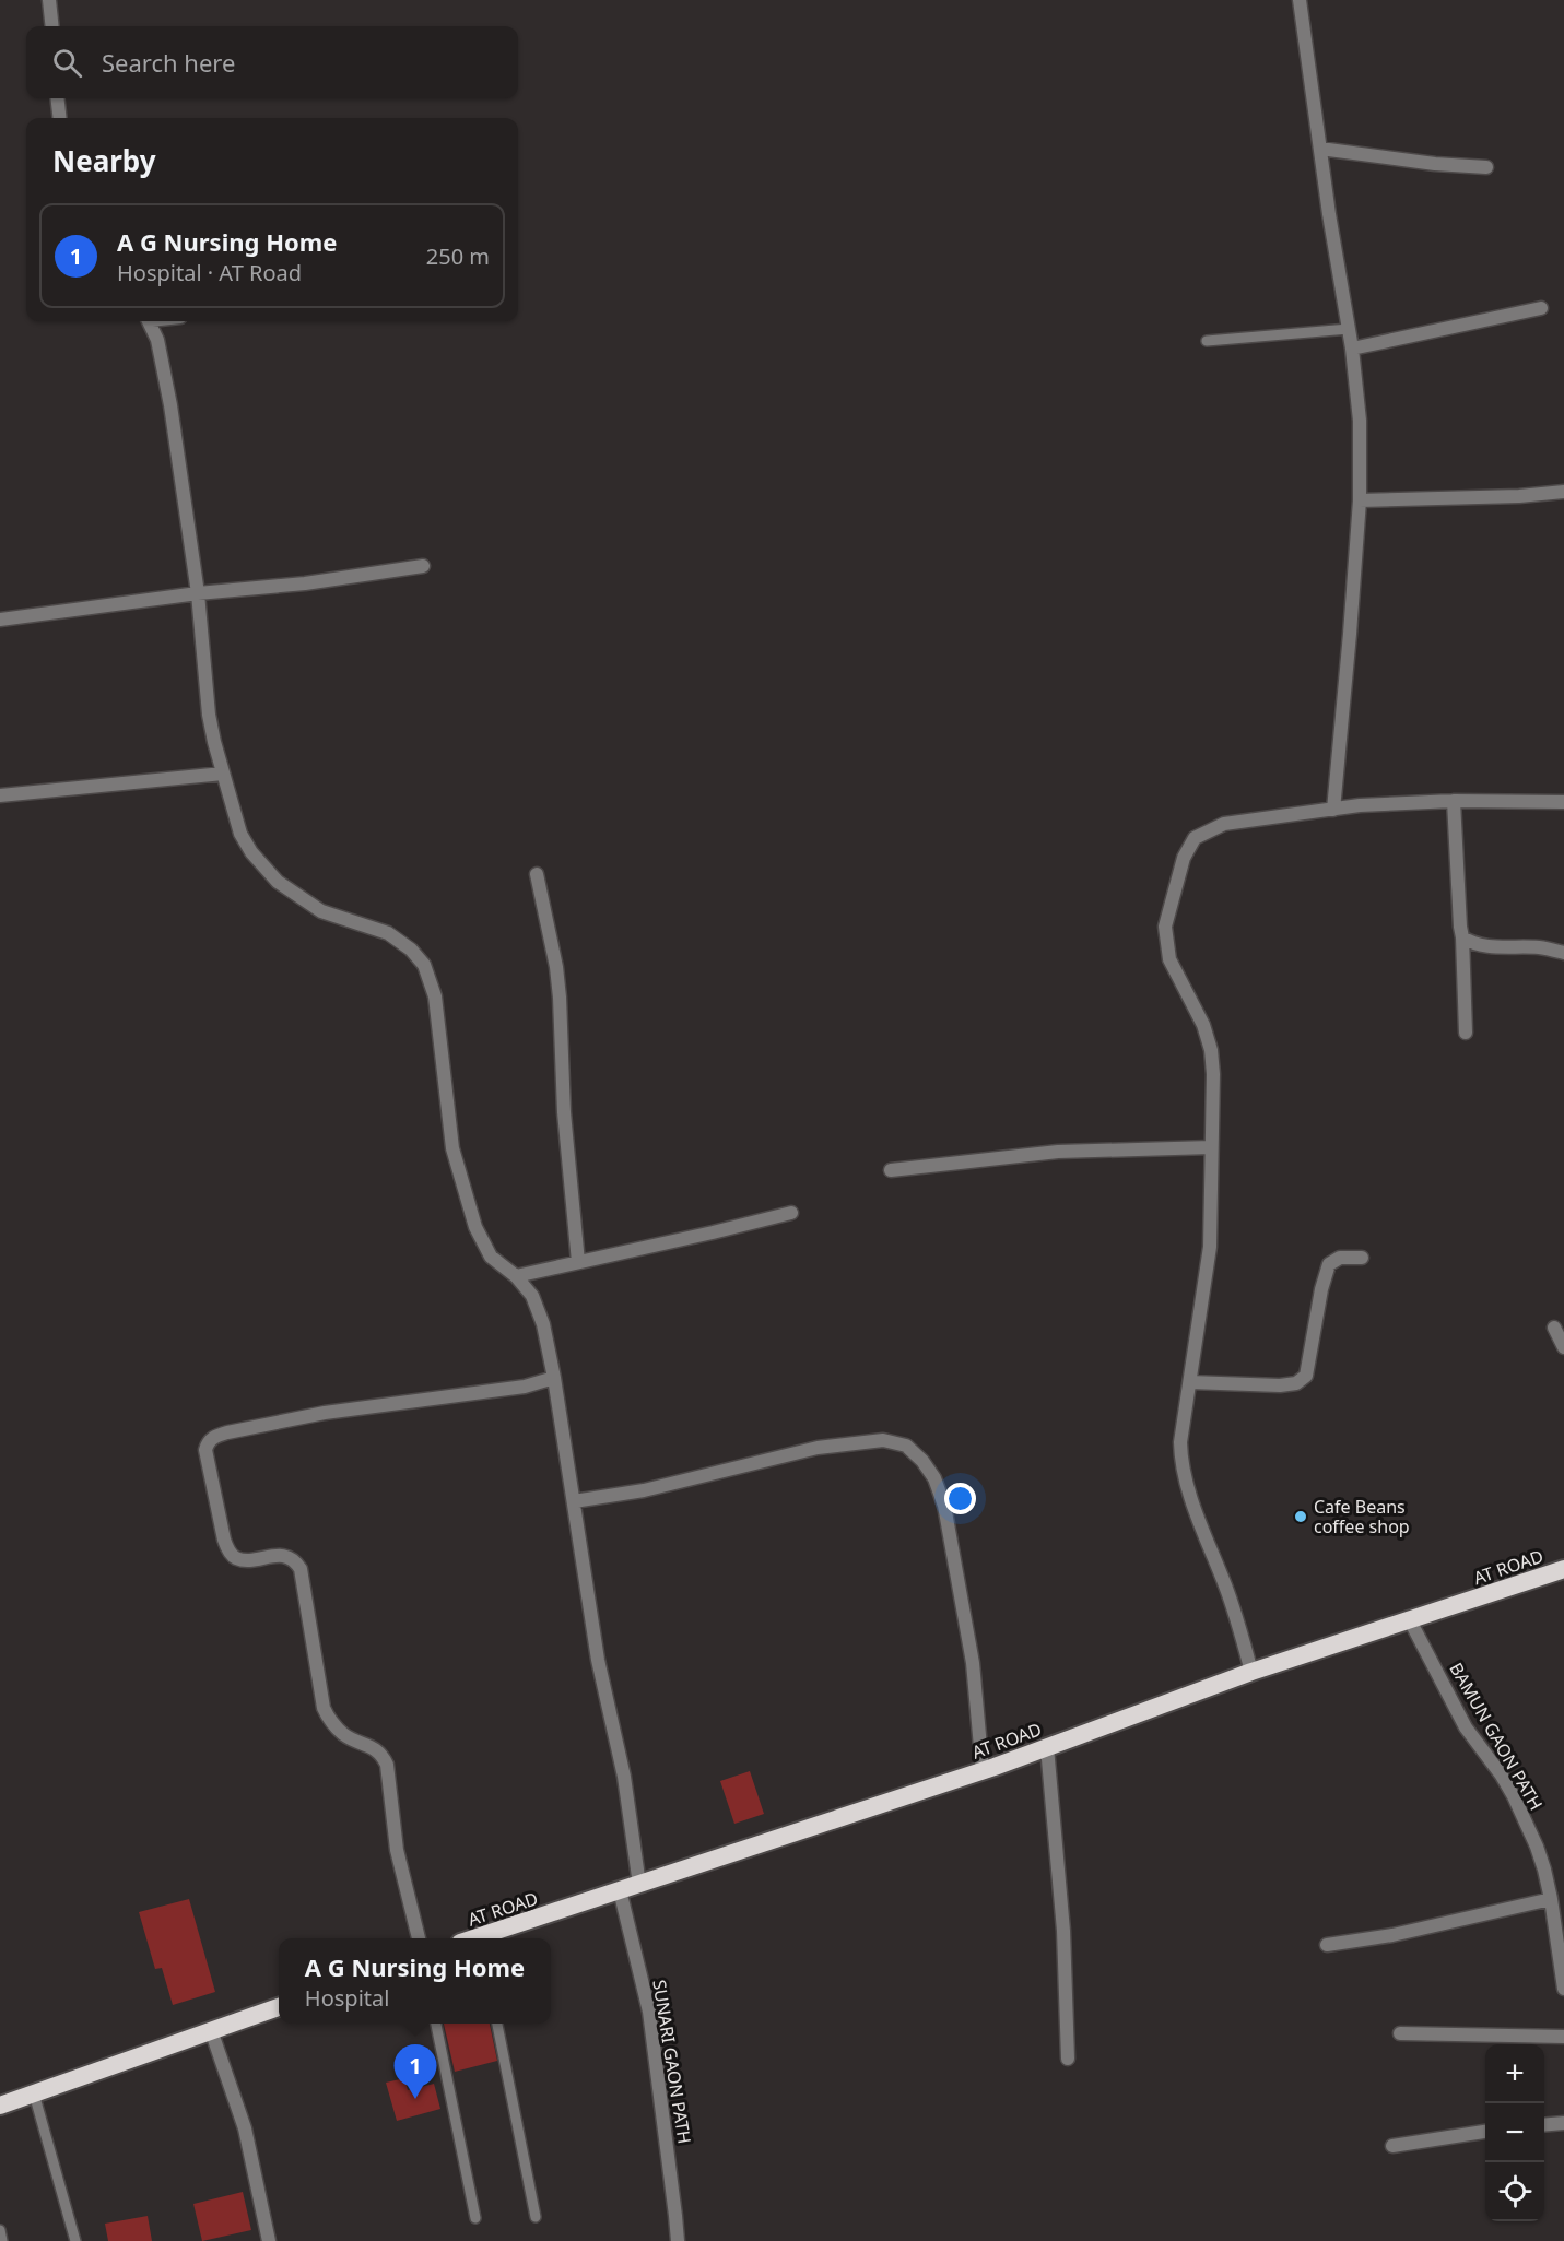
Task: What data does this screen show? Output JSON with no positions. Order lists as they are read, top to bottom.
{
  "streets": {
    "highway": ["AT ROAD"],
    "street": ["BAMUN GAON PATH", "SUNARI GAON PATH"]
  },
  "crossings": [
    ["AT ROAD", "BAMUN GAON PATH"],
    ["AT ROAD", "SUNARI GAON PATH"]
  ],
  "places": ["Cafe Beans coffee shop"],
  "page": {
    "search": "Search here",
    "heading": "Nearby",
    "list": [
      {
        "mark": "1",
        "name": "A G Nursing Home",
        "note": "Hospital · AT Road",
        "value": "250 m"
      }
    ],
    "popup": ["A G Nursing Home", "Hospital"],
    "map_buttons": ["+", "−"],
    "pins": "1"
  }
}
